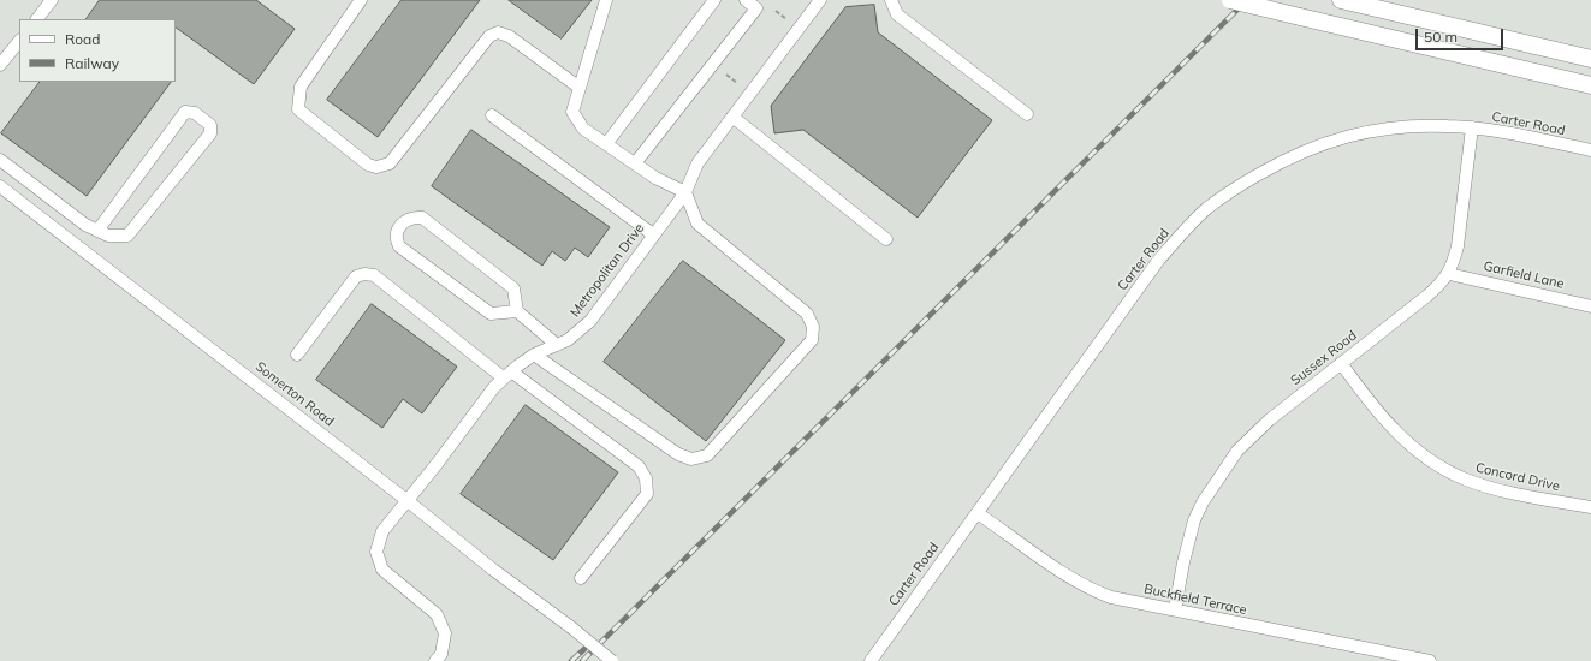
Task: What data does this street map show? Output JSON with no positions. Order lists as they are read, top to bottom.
{
  "streets": {
    "street": [
      "Carter Road",
      "Metropolitan Drive",
      "Garfield Lane",
      "Sussex Road",
      "Somerton Road",
      "Concord Drive",
      "Buckfield Terrace"
    ]
  },
  "crossings": [
    ["Carter Road", "Sussex Road"],
    ["Carter Road", "Buckfield Terrace"],
    ["Metropolitan Drive", "Somerton Road"],
    ["Garfield Lane", "Sussex Road"],
    ["Sussex Road", "Concord Drive"],
    ["Sussex Road", "Buckfield Terrace"]
  ],
  "legend": ["Road", "Railway"],
  "scale_bar": "50 m"
}
